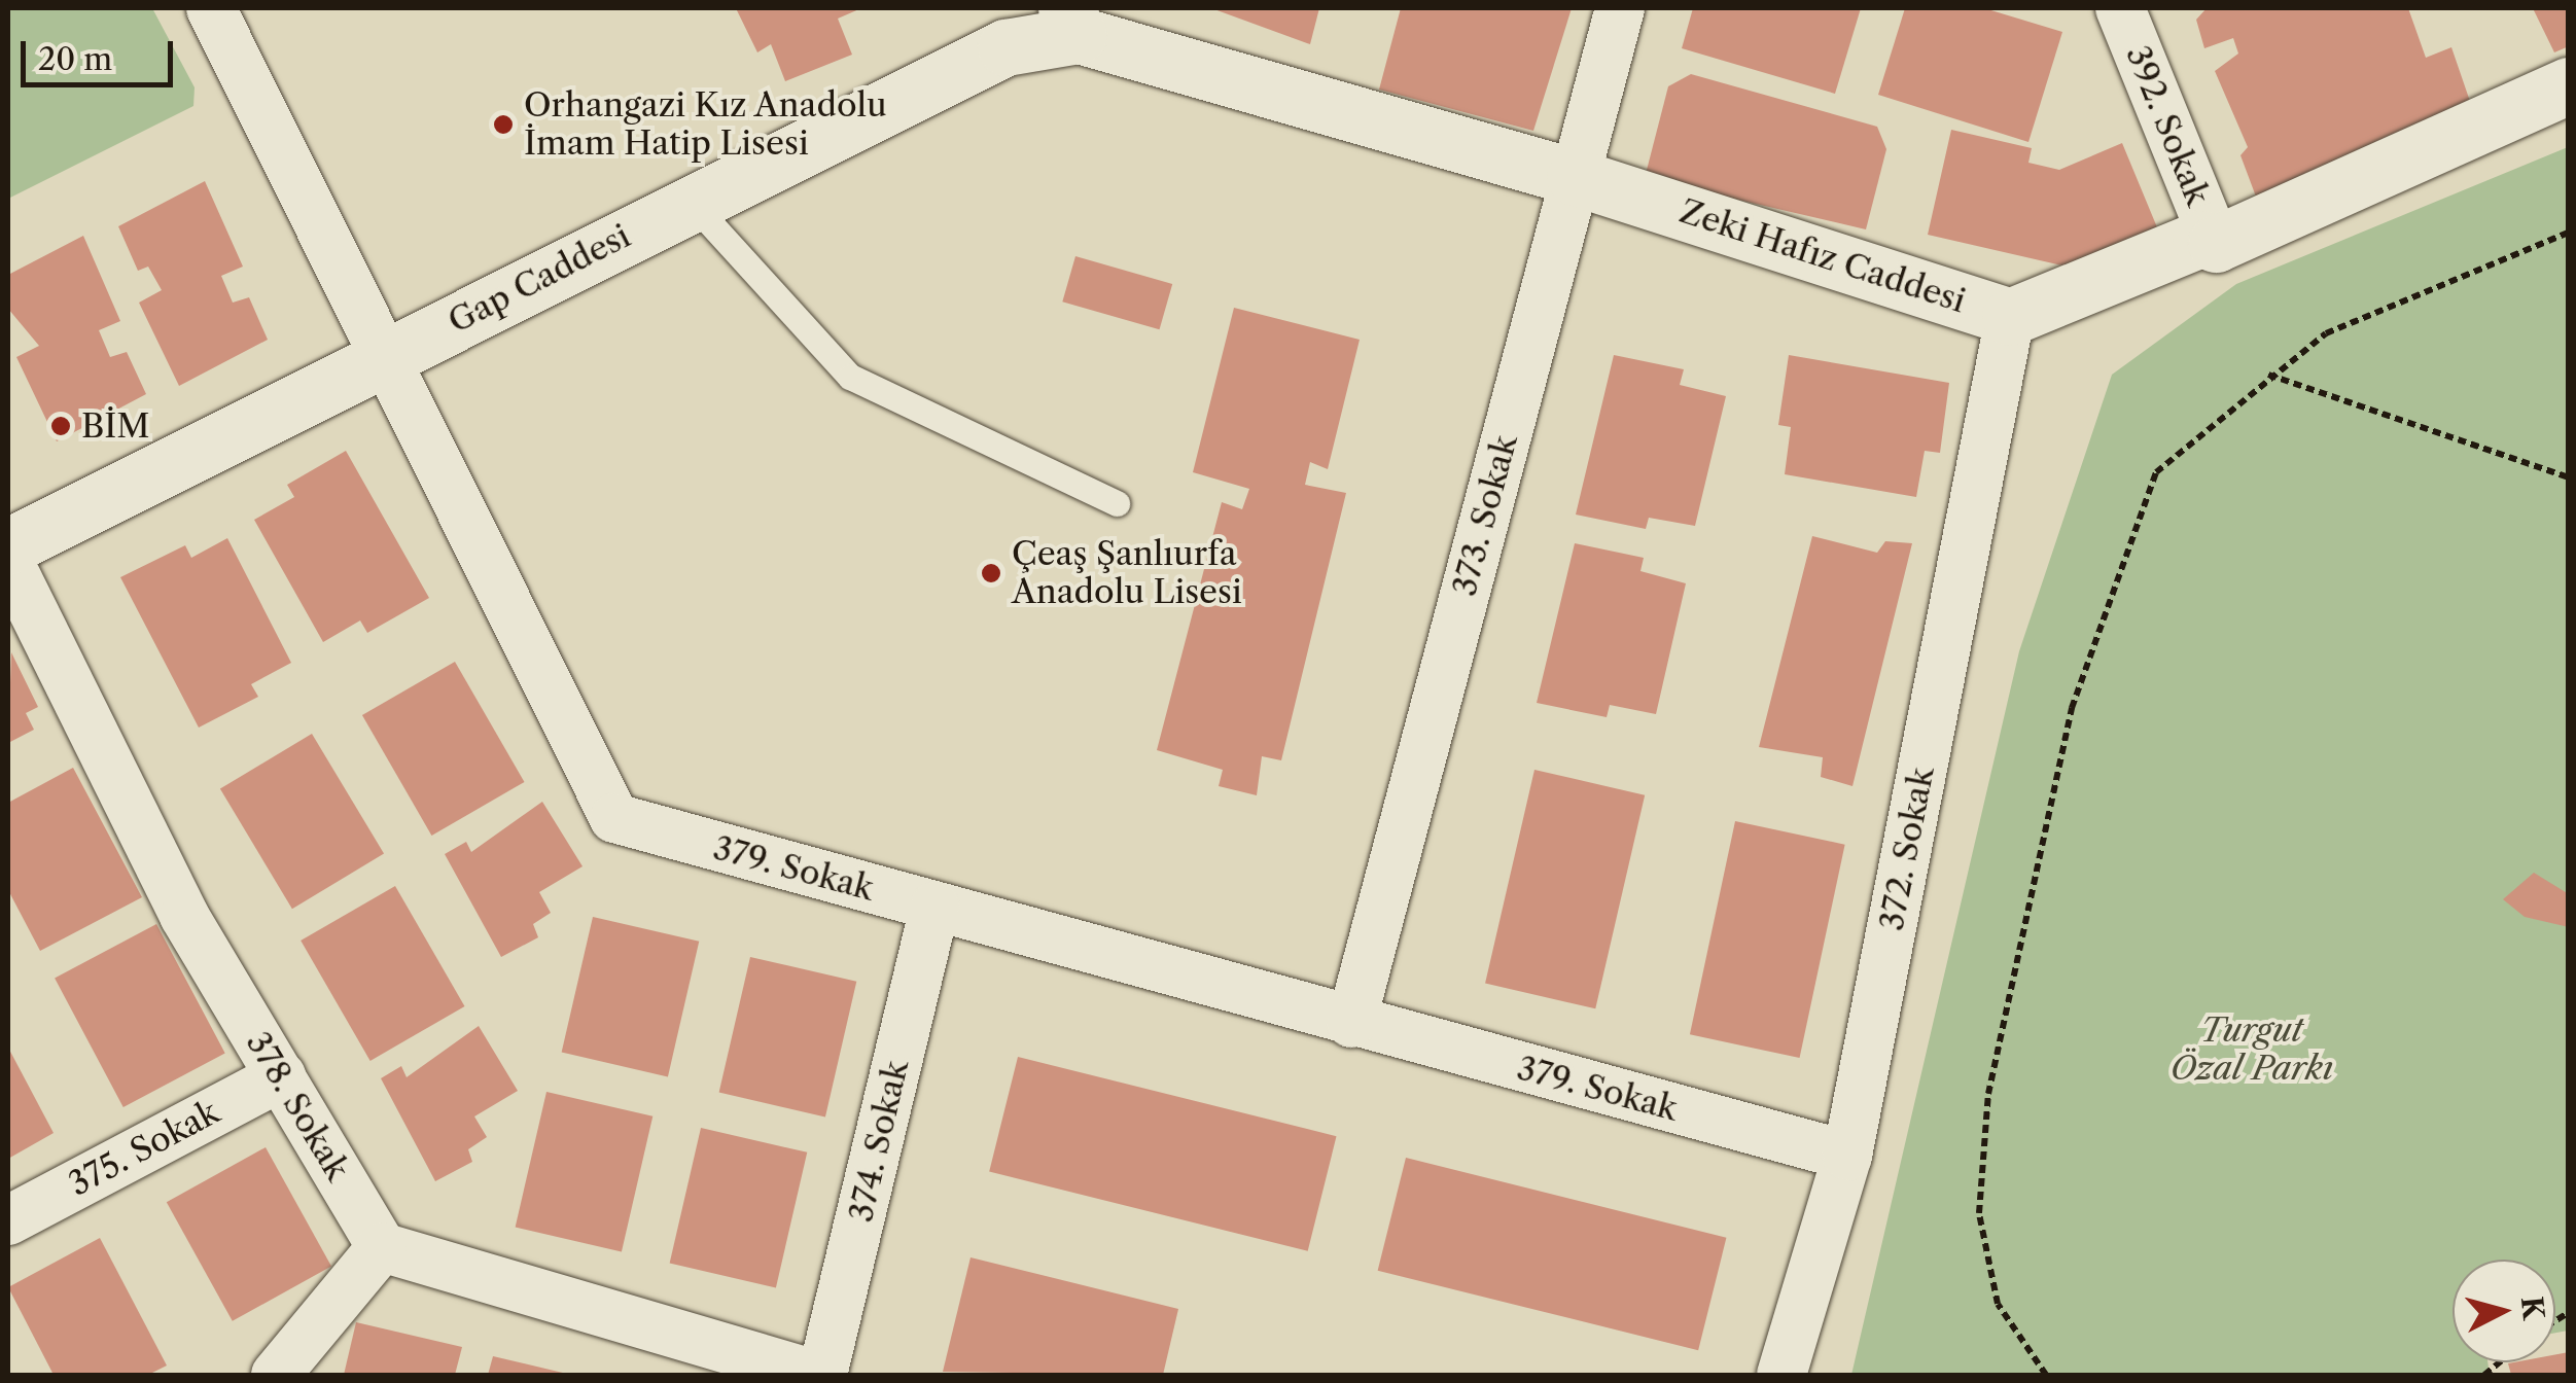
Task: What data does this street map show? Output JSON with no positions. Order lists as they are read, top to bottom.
{
  "streets": {
    "street": [
      "392. Sokak",
      "Zeki Hafız Caddesi",
      "Gap Caddesi",
      "373. Sokak",
      "372. Sokak",
      "379. Sokak",
      "378. Sokak",
      "374. Sokak",
      "375. Sokak"
    ]
  },
  "crossings": [
    ["392. Sokak", "Zeki Hafız Caddesi"],
    ["Zeki Hafız Caddesi", "Gap Caddesi"],
    ["Zeki Hafız Caddesi", "373. Sokak"],
    ["Zeki Hafız Caddesi", "372. Sokak"],
    ["Gap Caddesi", "379. Sokak"],
    ["373. Sokak", "379. Sokak"],
    ["372. Sokak", "379. Sokak"],
    ["379. Sokak", "374. Sokak"],
    ["378. Sokak", "375. Sokak"]
  ],
  "parks": ["Turgut Özal Parkı"],
  "places": ["Orhangazi Kız Anadolu İmam Hatip Lisesi", "BİM", "Çeaş Şanlıurfa Anadolu Lisesi"],
  "scale_bar": "20 m",
  "north": "right"
}
